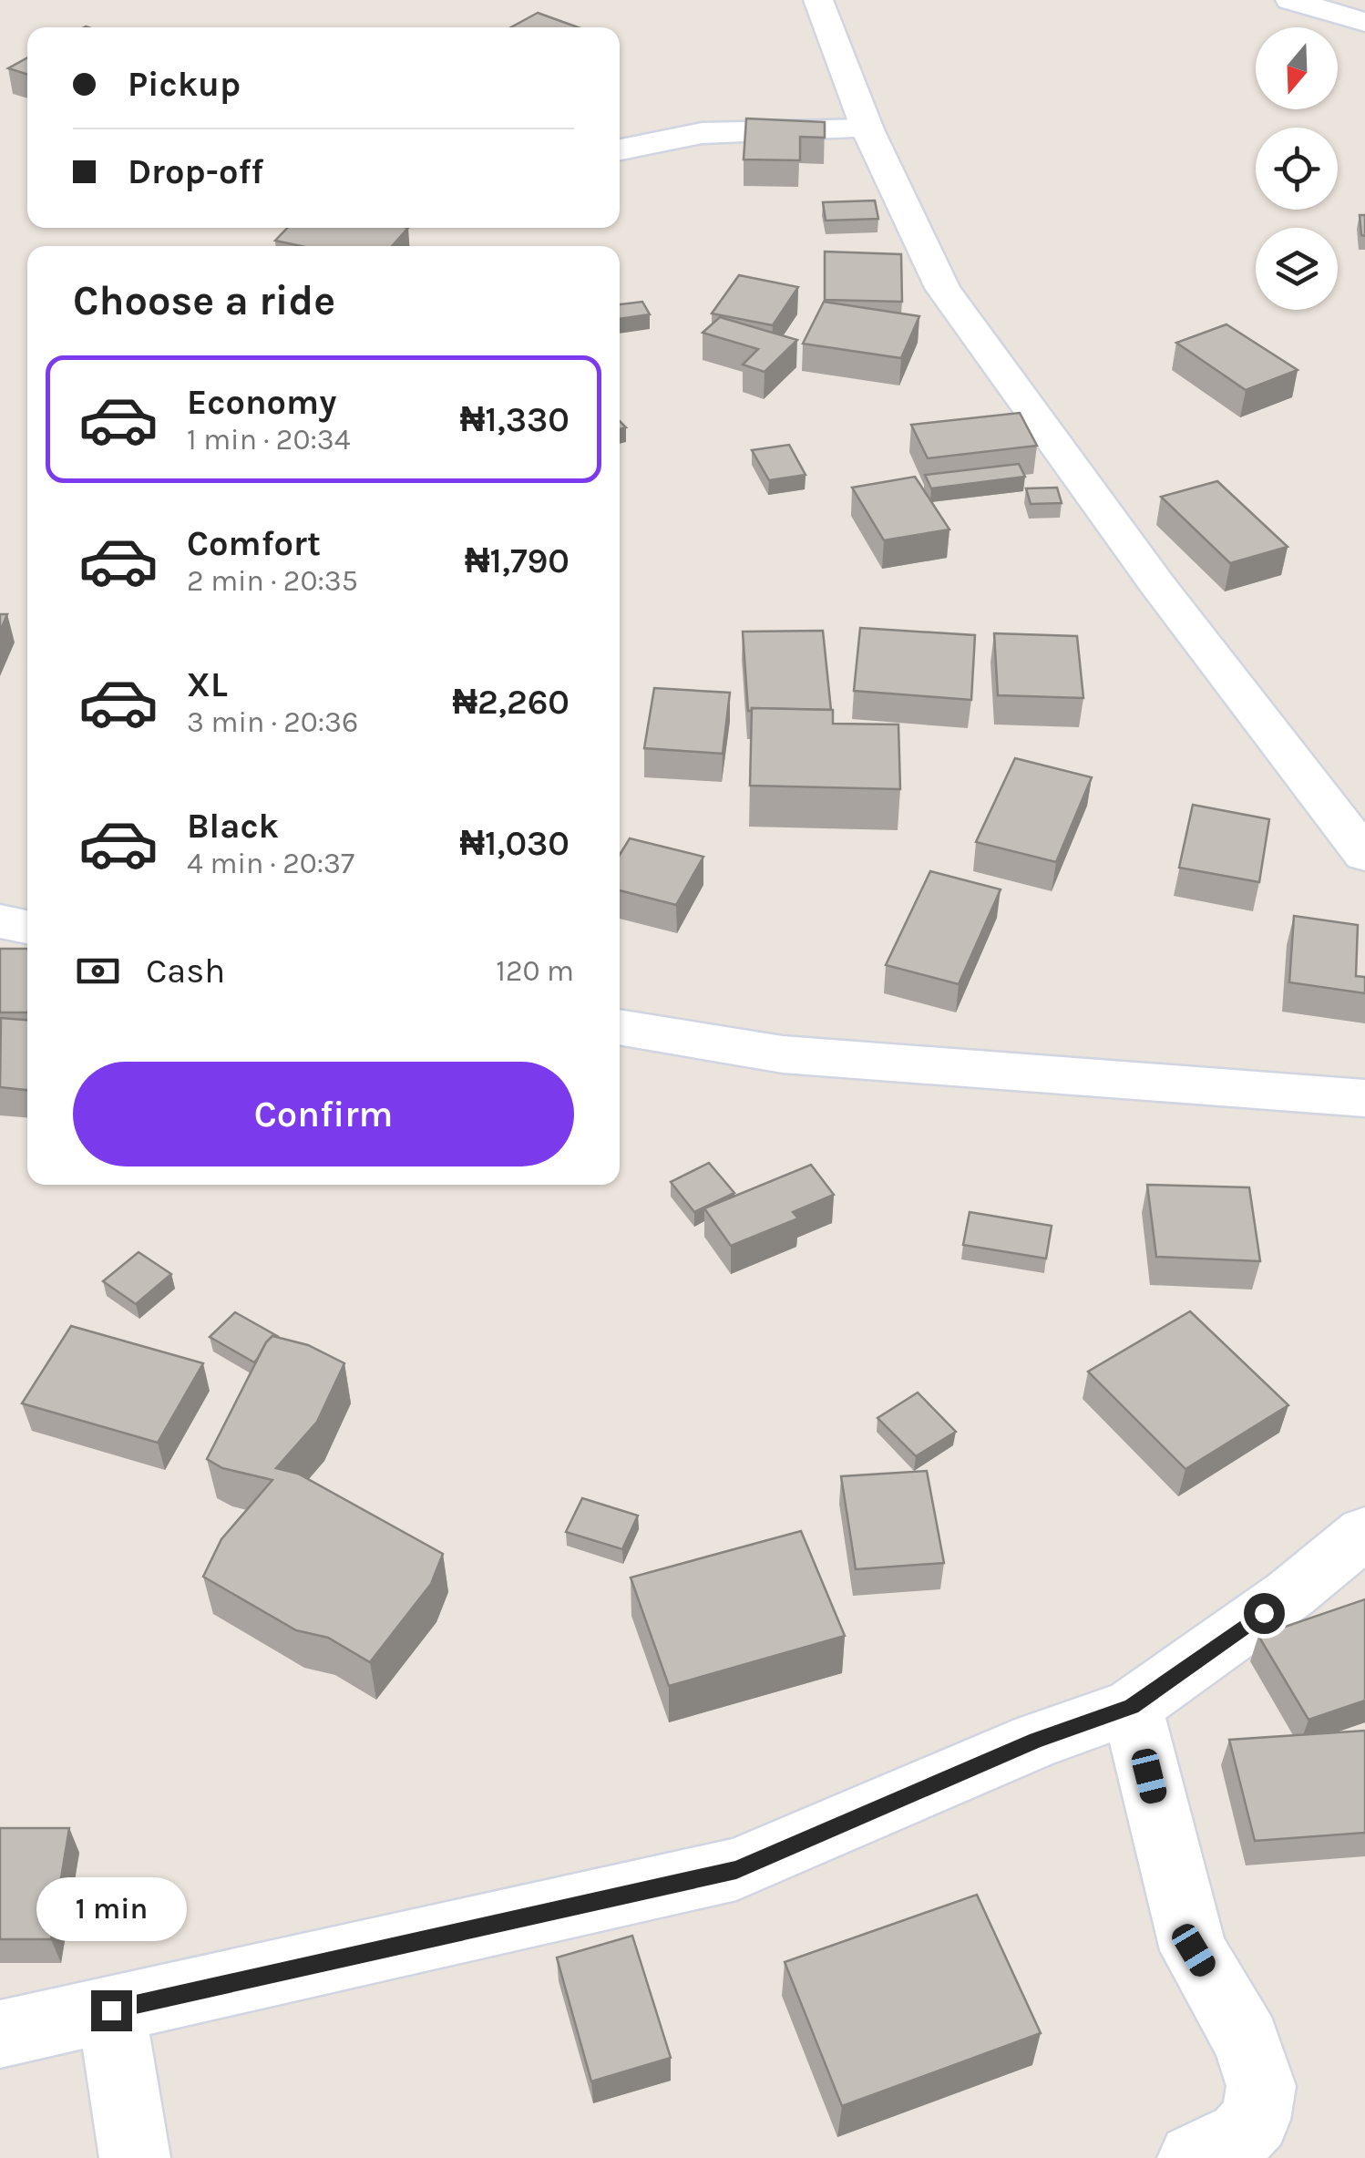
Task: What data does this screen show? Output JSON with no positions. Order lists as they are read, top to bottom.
{
  "north": "bottom",
  "page": {
    "banner": ["Pickup", "Drop-off"],
    "heading": "Choose a ride",
    "list": [
      {
        "name": "Economy",
        "note": "1 min · 20:34",
        "value": "₦1,330"
      },
      {
        "name": "Comfort",
        "note": "2 min · 20:35",
        "value": "₦1,790"
      },
      {
        "name": "XL",
        "note": "3 min · 20:36",
        "value": "₦2,260"
      },
      {
        "name": "Black",
        "note": "4 min · 20:37",
        "value": "₦1,030"
      }
    ],
    "pay": ["Cash", "120 m"],
    "buttons": "Confirm",
    "bubble": "1 min"
  }
}
